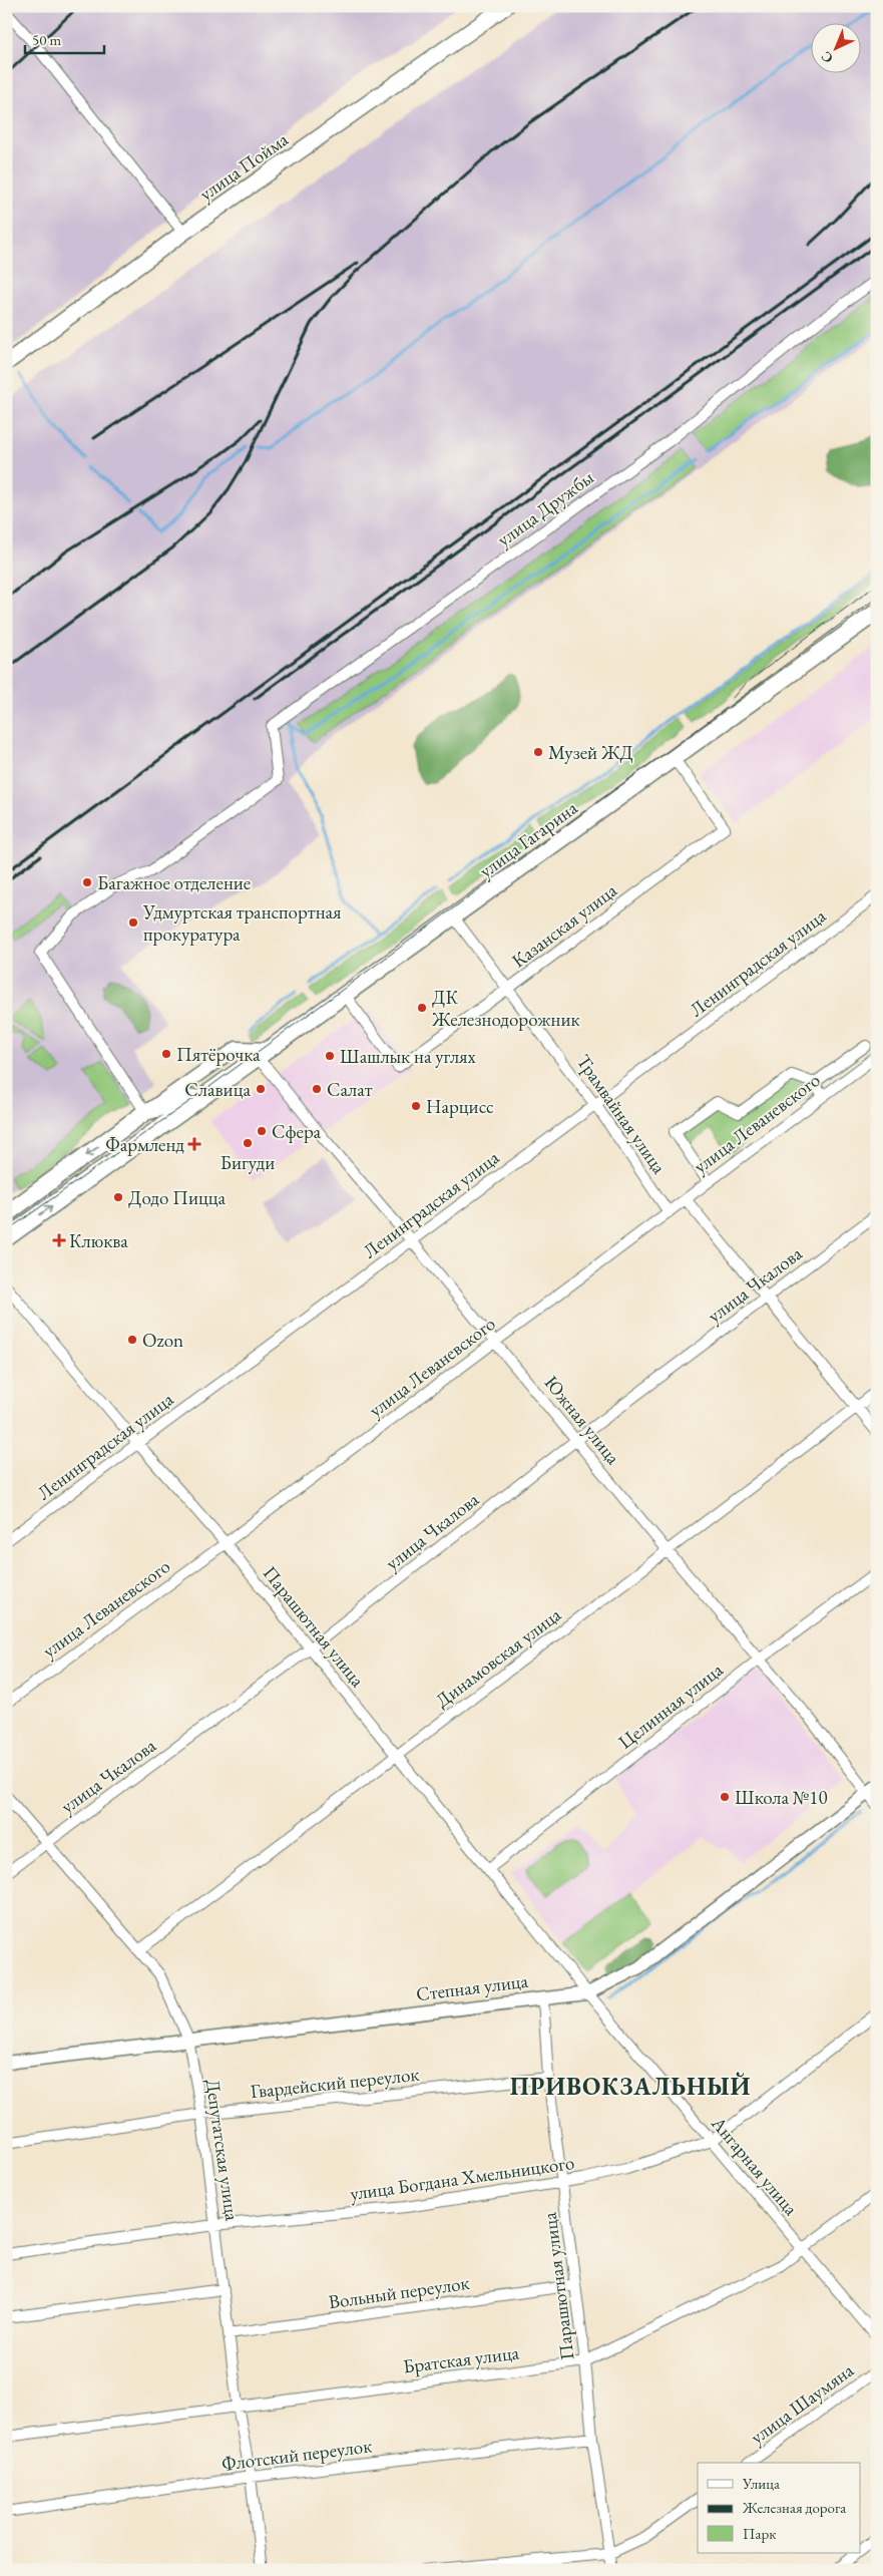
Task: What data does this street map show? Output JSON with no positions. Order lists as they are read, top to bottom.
{
  "streets": {
    "main road": ["улица Пойма", "улица Гагарина"],
    "street": [
      "улица Дружбы",
      "Казанская улица",
      "Ленинградская улица",
      "Трамвайная улица",
      "улица Леваневского",
      "улица Чкалова",
      "Южная улица",
      "Парашютная улица",
      "Динамовская улица",
      "Целинная улица",
      "Степная улица",
      "Гвардейский переулок",
      "Депутатская улица",
      "Ангарная улица",
      "улица Богдана Хмельницкого",
      "Вольный переулок",
      "Братская улица",
      "улица Шаумяна",
      "Флотский переулок"
    ]
  },
  "crossings": [
    ["улица Дружбы", "улица Гагарина"],
    ["улица Гагарина", "Казанская улица"],
    ["улица Гагарина", "Трамвайная улица"],
    ["улица Гагарина", "Южная улица"],
    ["Казанская улица", "Трамвайная улица"],
    ["Ленинградская улица", "Трамвайная улица"],
    ["Ленинградская улица", "Южная улица"],
    ["Ленинградская улица", "Парашютная улица"],
    ["Трамвайная улица", "улица Леваневского"],
    ["улица Леваневского", "Южная улица"],
    ["улица Леваневского", "Парашютная улица"],
    ["улица Чкалова", "Южная улица"],
    ["улица Чкалова", "Парашютная улица"],
    ["улица Чкалова", "Депутатская улица"],
    ["Южная улица", "Динамовская улица"],
    ["Южная улица", "Целинная улица"],
    ["Южная улица", "Степная улица"],
    ["Парашютная улица", "Динамовская улица"],
    ["Парашютная улица", "Целинная улица"],
    ["Парашютная улица", "Степная улица"],
    ["Парашютная улица", "Гвардейский переулок"],
    ["Парашютная улица", "Ангарная улица"],
    ["Парашютная улица", "улица Богдана Хмельницкого"],
    ["Парашютная улица", "Вольный переулок"],
    ["Парашютная улица", "Братская улица"],
    ["Парашютная улица", "Флотский переулок"],
    ["Динамовская улица", "Депутатская улица"],
    ["Степная улица", "Депутатская улица"],
    ["Степная улица", "Ангарная улица"],
    ["Гвардейский переулок", "Депутатская улица"],
    ["Депутатская улица", "улица Богдана Хмельницкого"],
    ["Депутатская улица", "Вольный переулок"],
    ["Депутатская улица", "Братская улица"],
    ["Депутатская улица", "Флотский переулок"],
    ["Ангарная улица", "улица Богдана Хмельницкого"],
    ["Ангарная улица", "Братская улица"]
  ],
  "districts": ["ПРИВОКЗАЛЬНЫЙ"],
  "places": {
    "other": [
      "Музей ЖД",
      "Багажное отделение",
      "Удмуртская транспортная прокуратура",
      "ДК Железнодорожник",
      "Пятёрочка",
      "Шашлык на углях",
      "Славица",
      "Салат",
      "Нарцисс",
      "Сфера",
      "Бигуди",
      "Додо Пицца",
      "Ozon",
      "Школа №10"
    ],
    "health": ["Фармленд", "Клюква"]
  },
  "legend": ["Улица", "Железная дорога", "Парк"],
  "scale_bar": "50 m",
  "north": "bottom left"
}
